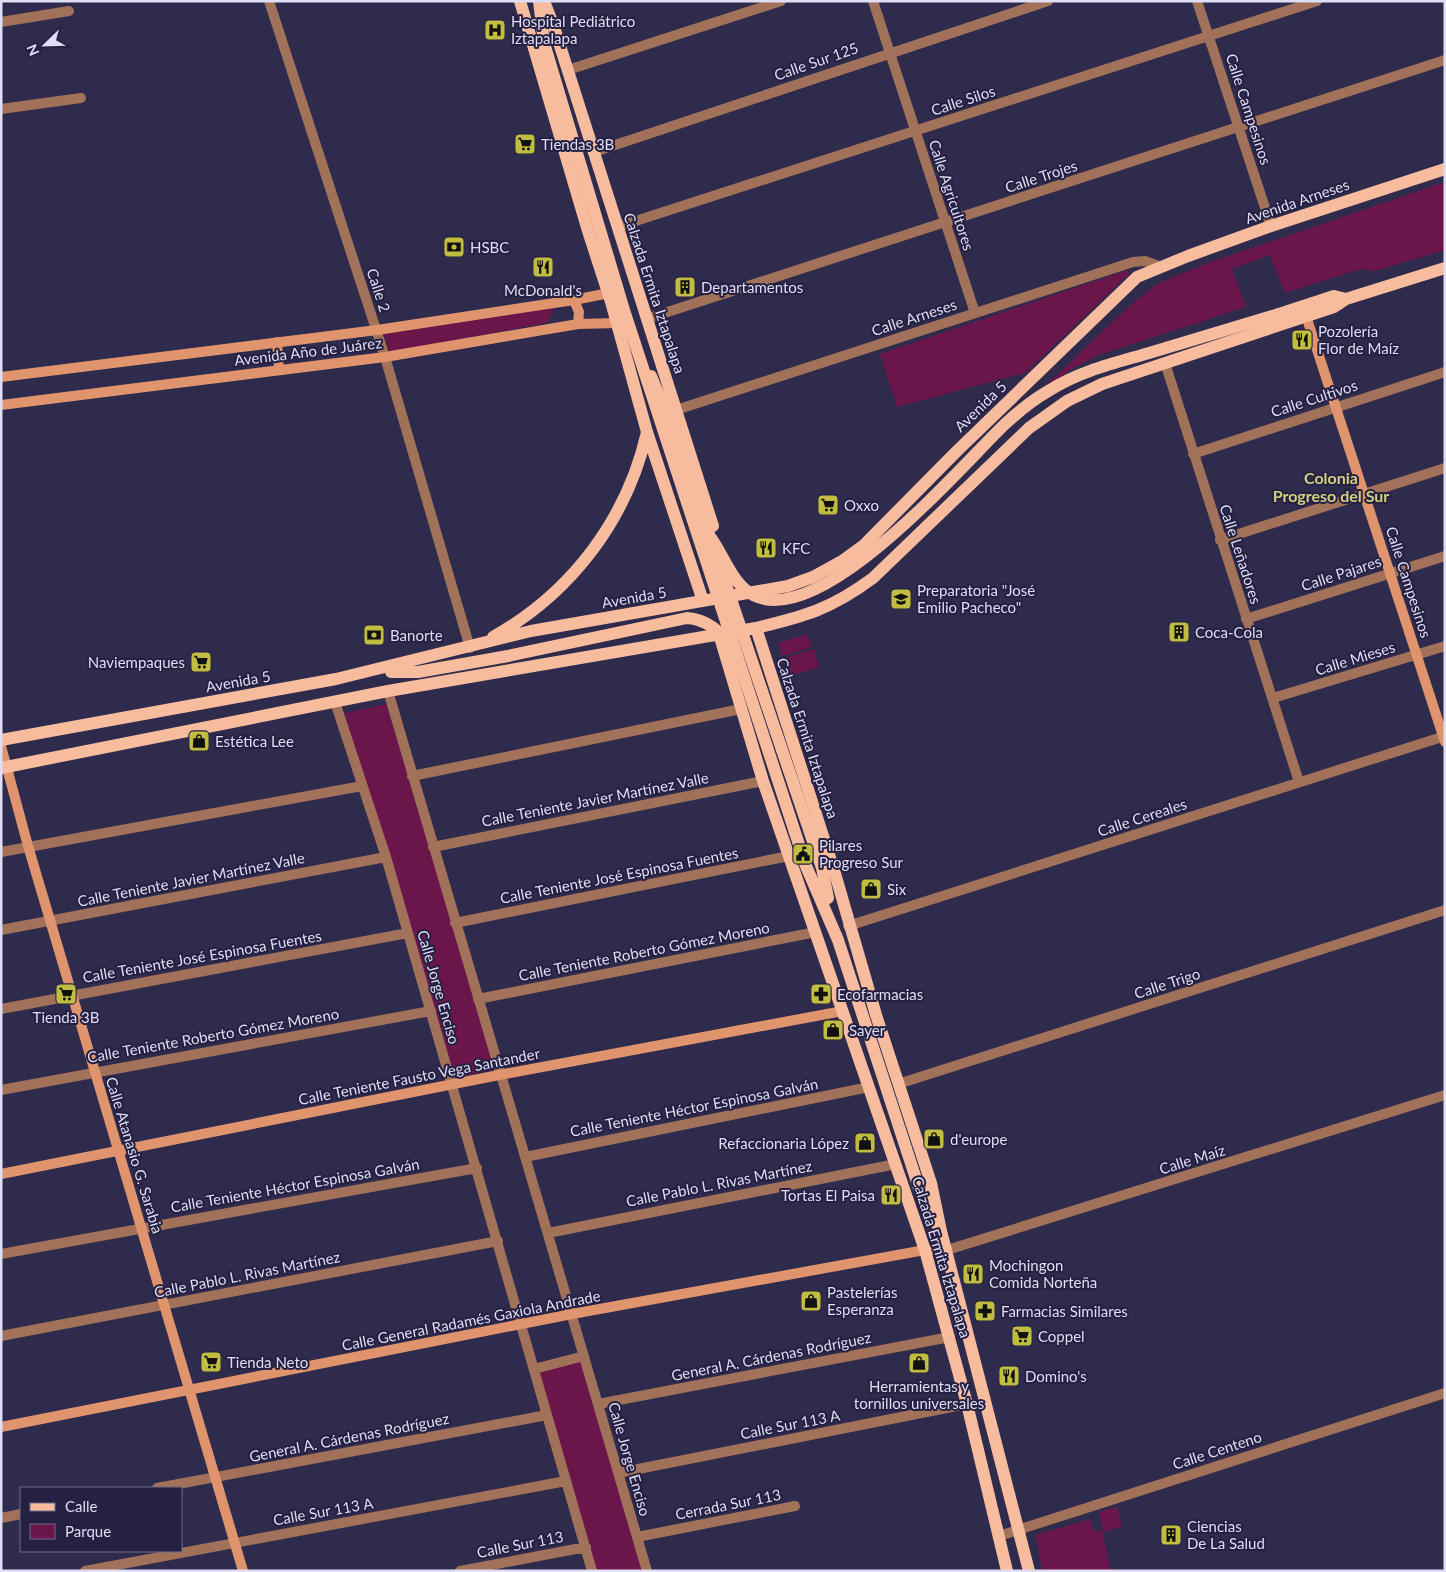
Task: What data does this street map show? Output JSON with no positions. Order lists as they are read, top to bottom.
{
  "streets": {
    "main road": ["Avenida Arneses", "Calzada Ermita Iztapalapa", "Avenida 5"],
    "street": [
      "Calle Sur 125",
      "Calle Silos",
      "Calle Campesinos",
      "Calle Trojes",
      "Calle Agricultores",
      "Calle 2",
      "Calle Arneses",
      "Avenida Año de Juárez",
      "Calle Cultivos",
      "Calle Leñadores",
      "Calle Pajares",
      "Calle Mieses",
      "Calle Teniente Javier Martínez Valle",
      "Calle Cereales",
      "Calle Teniente José Espinosa Fuentes",
      "Calle Teniente Roberto Gómez Moreno",
      "Calle Trigo",
      "Calle Jorge Enciso",
      "Calle Teniente Fausto Vega Santander",
      "Calle Teniente Héctor Espinosa Galván",
      "Calle Atanasio G. Sarabia",
      "Calle Maíz",
      "Calle Pablo L. Rivas Martínez",
      "Calle General Radamés Gaxiola Andrade",
      "General A. Cárdenas Rodríguez",
      "Calle Sur 113 A",
      "Calle Centeno",
      "Cerrada Sur 113",
      "Calle Sur 113"
    ]
  },
  "crossings": [
    ["Calle Sur 125", "Calle Agricultores"],
    ["Calle Sur 125", "Calzada Ermita Iztapalapa"],
    ["Calle Silos", "Calle Campesinos"],
    ["Calle Silos", "Calle Agricultores"],
    ["Calle Silos", "Calzada Ermita Iztapalapa"],
    ["Calle Campesinos", "Calle Trojes"],
    ["Calle Campesinos", "Avenida Arneses"],
    ["Calle Campesinos", "Calle Cultivos"],
    ["Calle Campesinos", "Calle Pajares"],
    ["Calle Campesinos", "Calle Mieses"],
    ["Calle Campesinos", "Calle Cereales"],
    ["Calle Trojes", "Calle Agricultores"],
    ["Calle Trojes", "Calzada Ermita Iztapalapa"],
    ["Calle Agricultores", "Calle Arneses"],
    ["Avenida Arneses", "Calle Arneses"],
    ["Avenida Arneses", "Avenida 5"],
    ["Calle 2", "Avenida Año de Juárez"],
    ["Calle 2", "Avenida 5"],
    ["Calzada Ermita Iztapalapa", "Calle Arneses"],
    ["Calzada Ermita Iztapalapa", "Avenida Año de Juárez"],
    ["Calzada Ermita Iztapalapa", "Avenida 5"],
    ["Calzada Ermita Iztapalapa", "Calle Teniente Javier Martínez Valle"],
    ["Calzada Ermita Iztapalapa", "Calle Cereales"],
    ["Calzada Ermita Iztapalapa", "Calle Teniente José Espinosa Fuentes"],
    ["Calzada Ermita Iztapalapa", "Calle Teniente Roberto Gómez Moreno"],
    ["Calzada Ermita Iztapalapa", "Calle Trigo"],
    ["Calzada Ermita Iztapalapa", "Calle Teniente Fausto Vega Santander"],
    ["Calzada Ermita Iztapalapa", "Calle Teniente Héctor Espinosa Galván"],
    ["Calzada Ermita Iztapalapa", "Calle Maíz"],
    ["Calzada Ermita Iztapalapa", "Calle Pablo L. Rivas Martínez"],
    ["Calzada Ermita Iztapalapa", "Calle General Radamés Gaxiola Andrade"],
    ["Calzada Ermita Iztapalapa", "General A. Cárdenas Rodríguez"],
    ["Calzada Ermita Iztapalapa", "Calle Sur 113 A"],
    ["Calzada Ermita Iztapalapa", "Calle Centeno"],
    ["Calle Arneses", "Avenida 5"],
    ["Calle Cultivos", "Calle Leñadores"],
    ["Calle Leñadores", "Calle Pajares"],
    ["Calle Leñadores", "Calle Mieses"],
    ["Calle Leñadores", "Calle Cereales"],
    ["Calle Teniente Javier Martínez Valle", "Calle Jorge Enciso"],
    ["Calle Teniente Javier Martínez Valle", "Calle Atanasio G. Sarabia"],
    ["Calle Teniente José Espinosa Fuentes", "Calle Jorge Enciso"],
    ["Calle Teniente José Espinosa Fuentes", "Calle Atanasio G. Sarabia"],
    ["Calle Teniente Roberto Gómez Moreno", "Calle Jorge Enciso"],
    ["Calle Teniente Roberto Gómez Moreno", "Calle Atanasio G. Sarabia"],
    ["Calle Jorge Enciso", "Calle Teniente Fausto Vega Santander"],
    ["Calle Jorge Enciso", "Calle Teniente Héctor Espinosa Galván"],
    ["Calle Jorge Enciso", "Calle Pablo L. Rivas Martínez"],
    ["Calle Jorge Enciso", "Calle General Radamés Gaxiola Andrade"],
    ["Calle Jorge Enciso", "General A. Cárdenas Rodríguez"],
    ["Calle Jorge Enciso", "Calle Sur 113 A"],
    ["Calle Jorge Enciso", "Cerrada Sur 113"],
    ["Calle Jorge Enciso", "Calle Sur 113"],
    ["Calle Teniente Fausto Vega Santander", "Calle Atanasio G. Sarabia"],
    ["Calle Teniente Héctor Espinosa Galván", "Calle Atanasio G. Sarabia"],
    ["Calle Atanasio G. Sarabia", "Calle Pablo L. Rivas Martínez"],
    ["Calle Atanasio G. Sarabia", "Calle General Radamés Gaxiola Andrade"],
    ["Calle Atanasio G. Sarabia", "General A. Cárdenas Rodríguez"],
    ["Calle Atanasio G. Sarabia", "Calle Sur 113 A"],
    ["Calle Maíz", "Calle General Radamés Gaxiola Andrade"]
  ],
  "districts": ["Colonia Progreso del Sur"],
  "places": {
    "hospital": ["Hospital Pediátrico Iztapalapa"],
    "supermarket": [
      "Tiendas 3B",
      "Oxxo",
      "Naviempaques",
      "Tienda 3B",
      "Coppel",
      "Tienda Neto"
    ],
    "bank": ["HSBC", "Banorte"],
    "restaurant": [
      "McDonald's",
      "Pozolería Flor de Maíz",
      "KFC",
      "Tortas El Paisa",
      "Mochingon Comida Norteña",
      "Domino's"
    ],
    "building": ["Departamentos", "Coca-Cola", "Ciencias De La Salud"],
    "school or university": ["Preparatoria \"José Emilio Pacheco\""],
    "shop": [
      "Estética Lee",
      "Six",
      "Sayer",
      "d'europe",
      "Refaccionaria López",
      "Pastelerías Esperanza",
      "Herramientas y tornillos universales"
    ],
    "public building": ["Pilares Progreso Sur"],
    "pharmacy": ["Ecofarmacias", "Farmacias Similares"]
  },
  "legend": ["Calle", "Parque"],
  "north": "bottom left"
}
